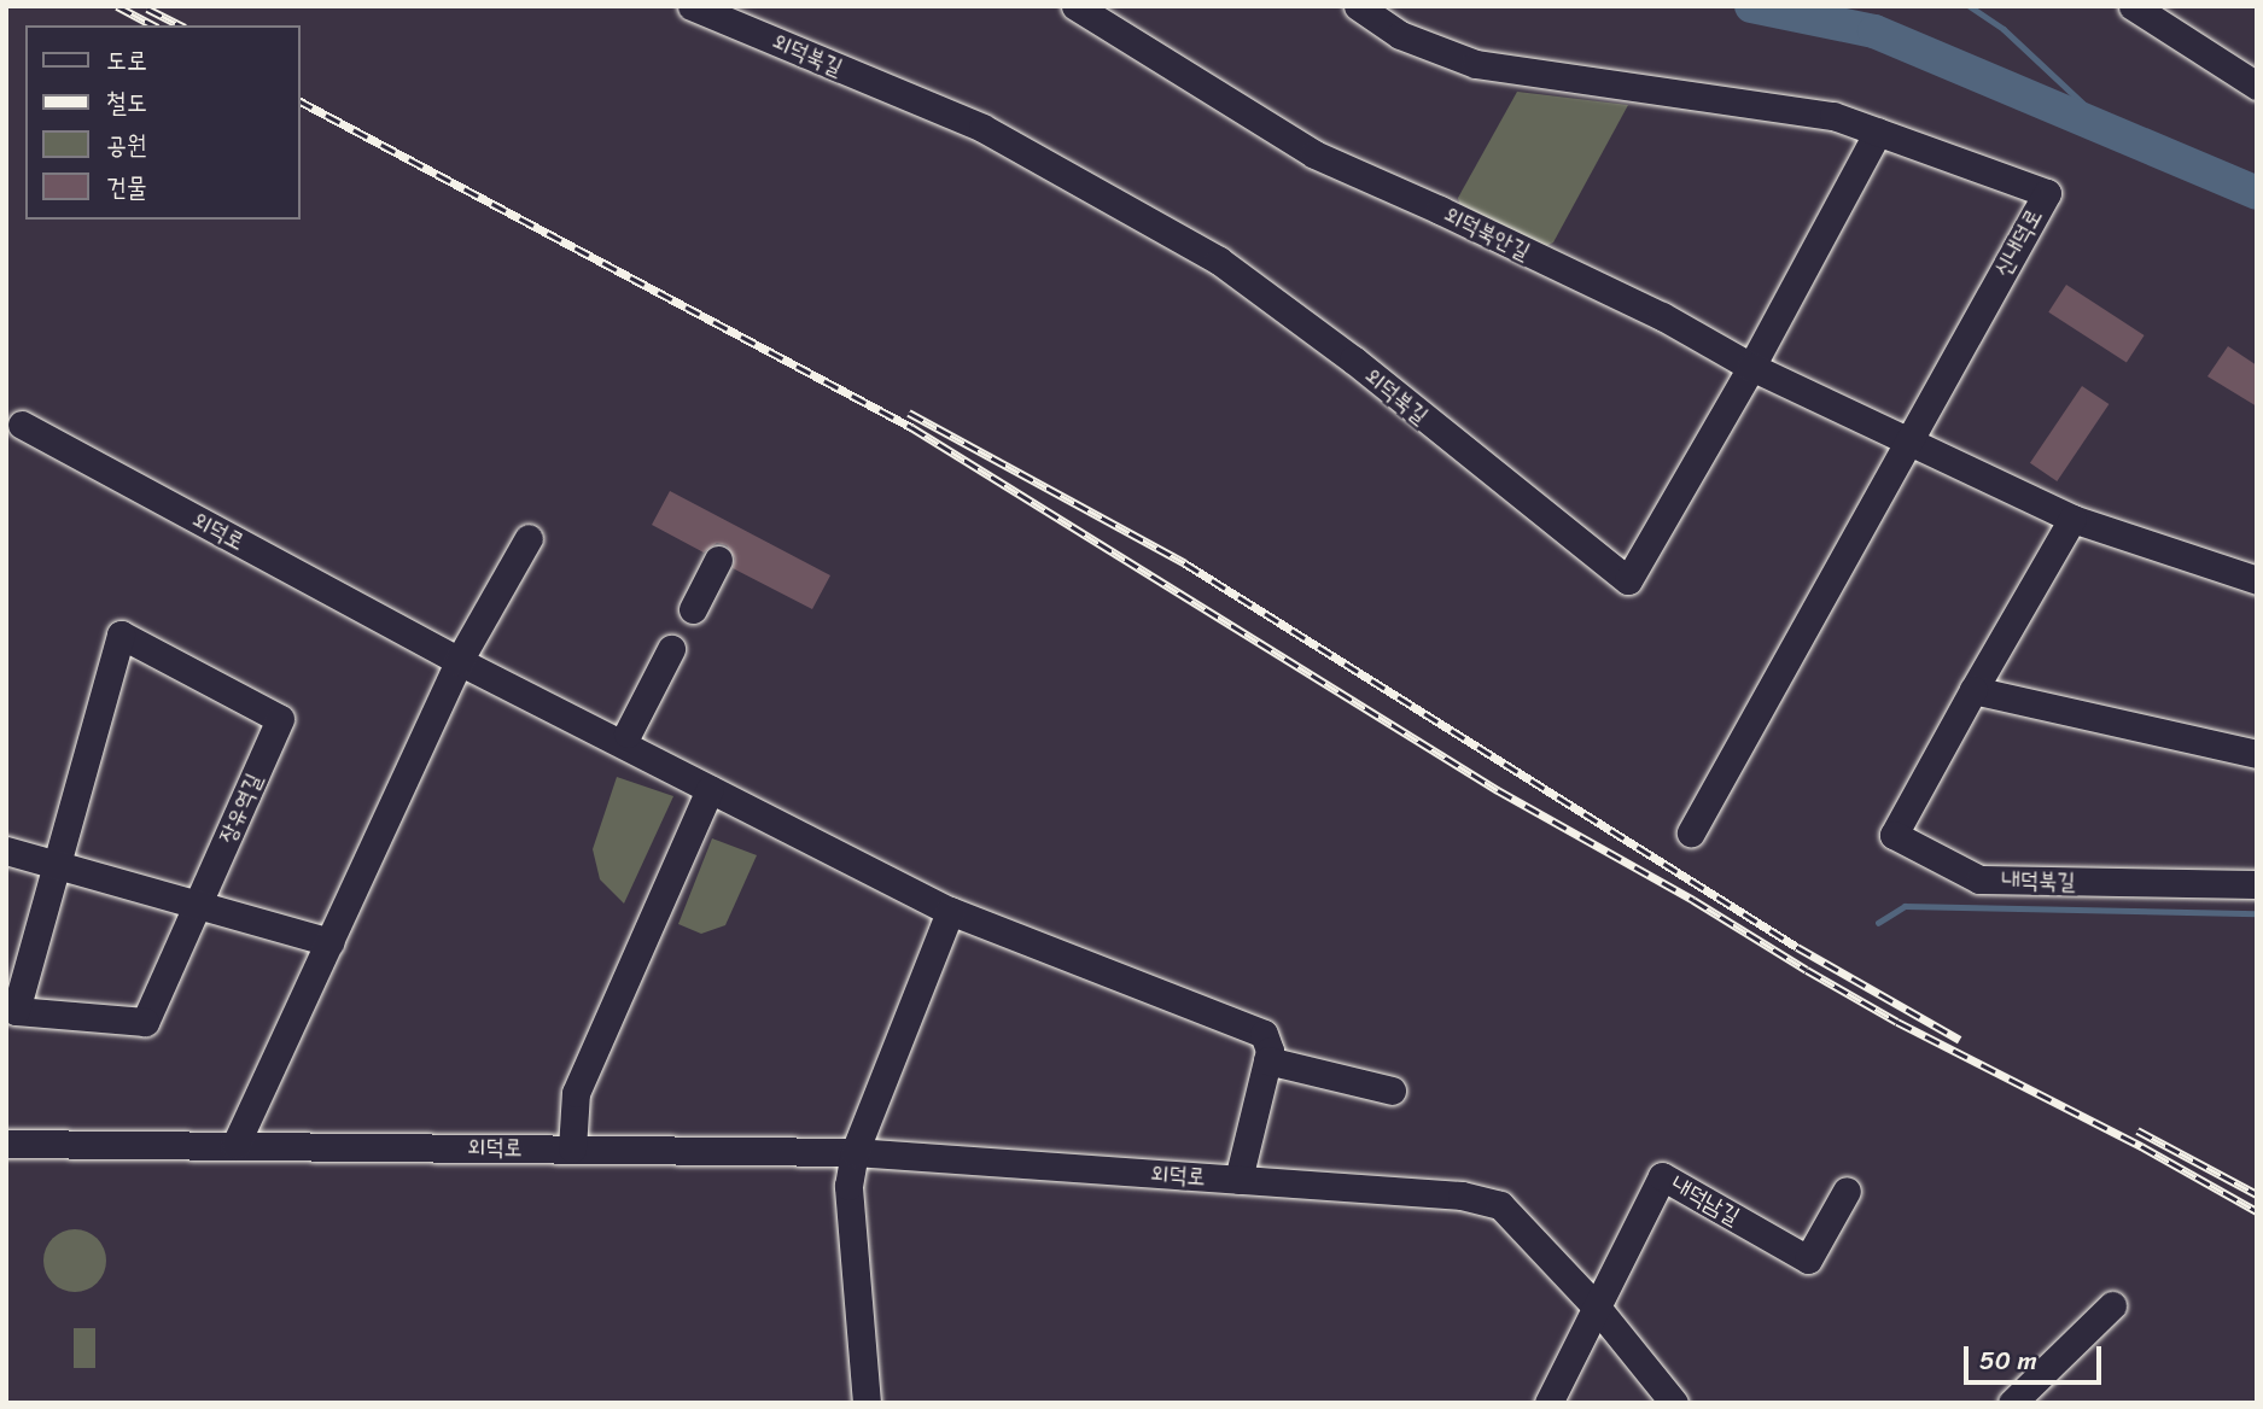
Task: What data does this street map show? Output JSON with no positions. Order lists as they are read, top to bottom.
{
  "streets": {
    "street": [
      "외덕북길",
      "외덕북안길",
      "신내덕로",
      "외덕로",
      "장유역길",
      "내덕북길",
      "내덕남길"
    ]
  },
  "crossings": [
    ["외덕북길", "외덕북안길"],
    ["외덕북길", "신내덕로"],
    ["외덕북안길", "신내덕로"],
    ["외덕로", "내덕남길"]
  ],
  "legend": [
    "도로",
    "철도",
    "공원",
    "건물"
  ],
  "scale_bar": "50 m"
}
